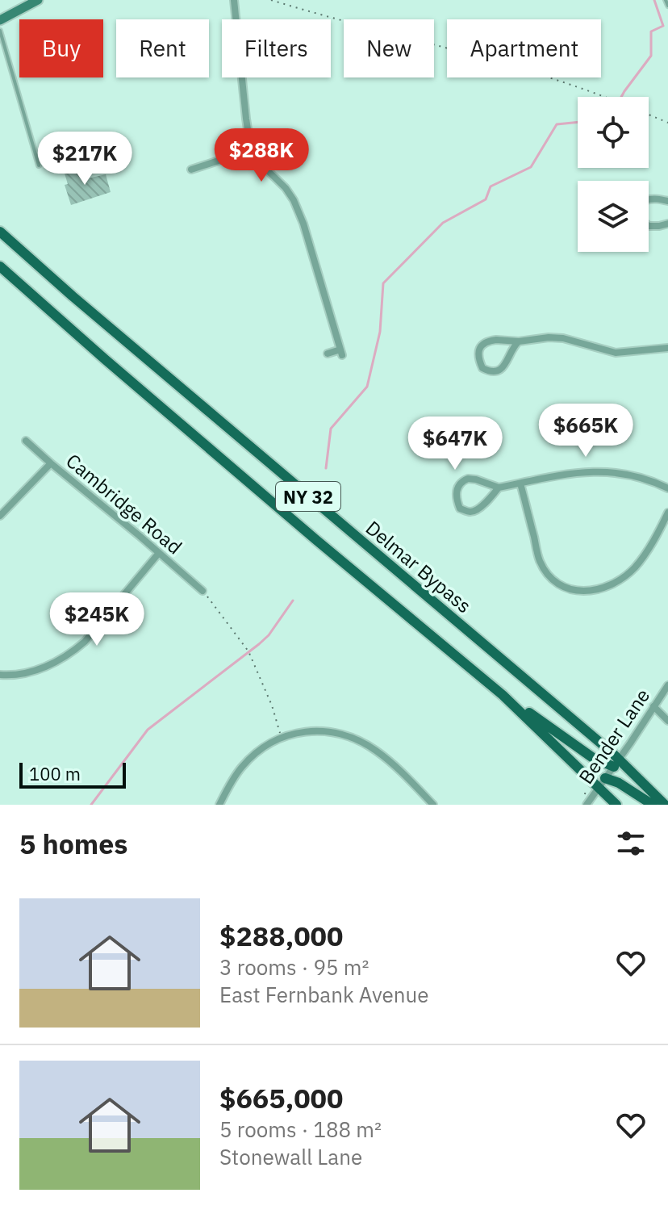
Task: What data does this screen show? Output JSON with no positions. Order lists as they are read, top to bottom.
{
  "streets": {
    "main road": ["NY 32", "Delmar Bypass"],
    "street": ["Cambridge Road", "Bender Lane"]
  },
  "crossings": [
    ["NY 32", "Bender Lane"],
    ["Delmar Bypass", "Bender Lane"]
  ],
  "scale_bar": "100 m",
  "page": {
    "chip": [
      "Buy",
      "Rent",
      "Filters",
      "New",
      "Apartment"
    ],
    "price": [
      "$288K",
      "$217K",
      "$665K",
      "$647K",
      "$245K"
    ],
    "scale": "100 m",
    "heading": "5 homes",
    "list": [
      {
        "name": "$288,000",
        "note": "3 rooms · 95 m² · East Fernbank Avenue"
      },
      {
        "name": "$665,000",
        "note": "5 rooms · 188 m² · Stonewall Lane"
      }
    ]
  }
}
